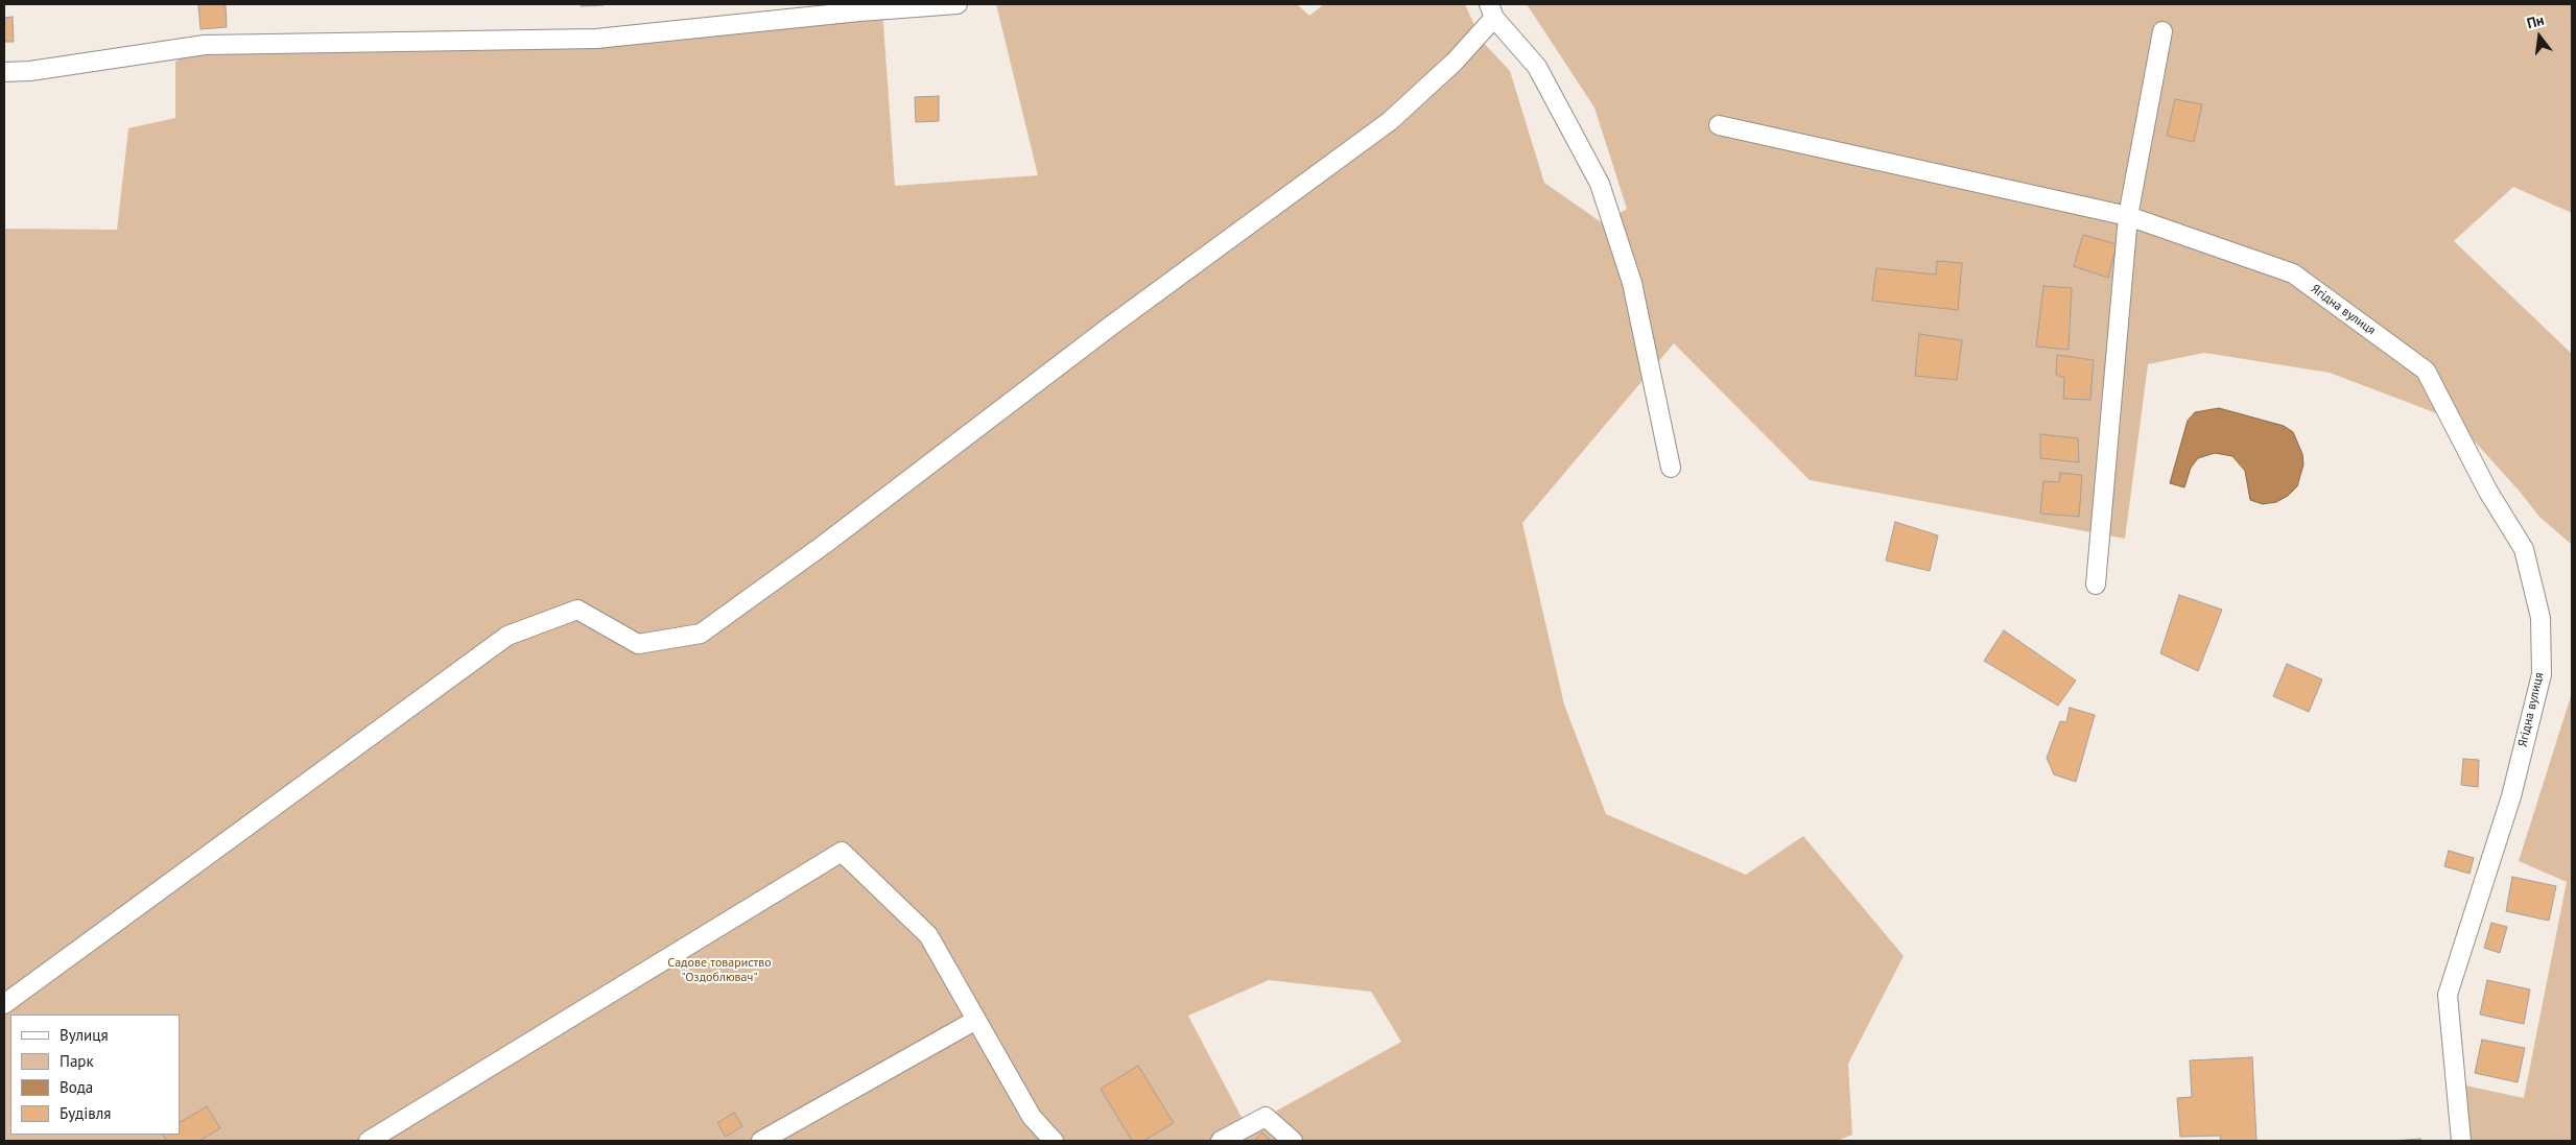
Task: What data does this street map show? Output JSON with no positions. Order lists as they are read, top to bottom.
{
  "streets": {
    "street": ["Ягідна вулиця"]
  },
  "parks": ["Садове товариство \"Оздоблювач\""],
  "legend": [
    "Вулиця",
    "Парк",
    "Вода",
    "Будівля"
  ],
  "north": "top"
}
